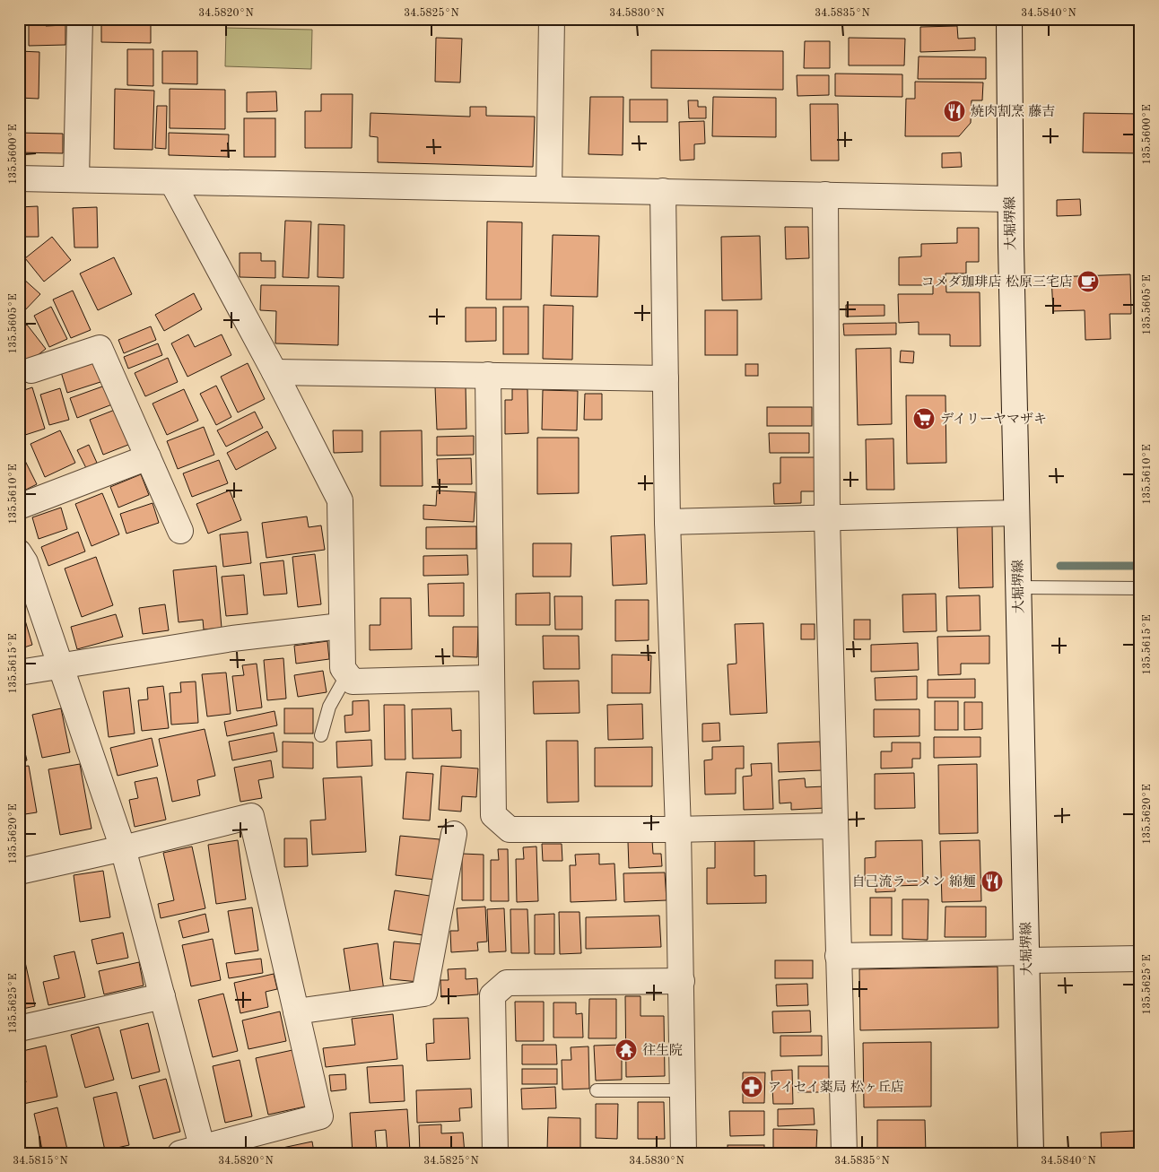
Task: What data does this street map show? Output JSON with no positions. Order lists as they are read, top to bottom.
{
  "streets": {
    "street": ["大堀堺線"]
  },
  "places": {
    "restaurant": ["焼肉割烹 藤吉", "自己流ラーメン 綿麺"],
    "cafe": ["コメダ珈琲店 松原三宅店"],
    "supermarket": ["デイリーヤマザキ"],
    "temple": ["往生院"],
    "pharmacy": ["アイセイ薬局 松ヶ丘店"]
  },
  "coordinates": [
    "34.5820°N",
    "34.5825°N",
    "34.5830°N",
    "34.5835°N",
    "34.5840°N",
    "135.5600°E",
    "135.5605°E",
    "135.5610°E",
    "135.5615°E",
    "135.5620°E",
    "135.5625°E",
    "34.5815°N"
  ]
}
